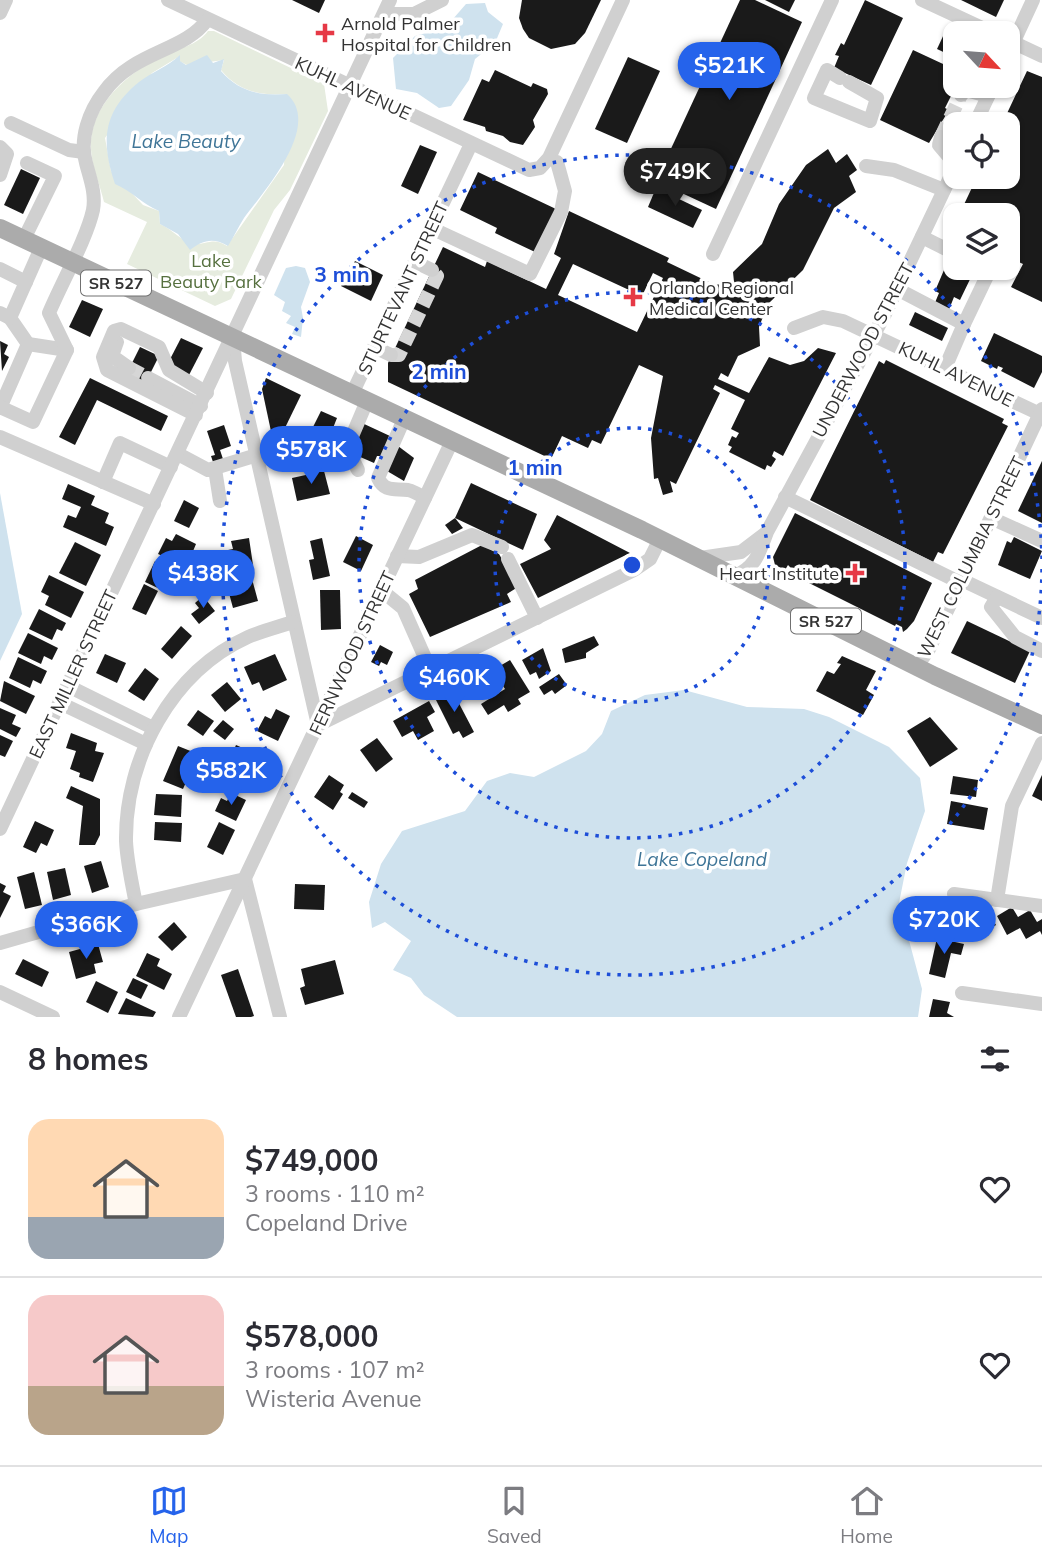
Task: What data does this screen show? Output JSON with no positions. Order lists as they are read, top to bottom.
{
  "streets": {
    "main road": ["SR 527"],
    "street": [
      "KUHL AVENUE",
      "STURTEVANT STREET",
      "UNDERWOOD STREET",
      "WEST COLUMBIA STREET",
      "FERNWOOD STREET",
      "EAST MILLER STREET"
    ]
  },
  "crossings": [
    ["KUHL AVENUE", "STURTEVANT STREET"],
    ["KUHL AVENUE", "UNDERWOOD STREET"],
    ["KUHL AVENUE", "WEST COLUMBIA STREET"],
    ["KUHL AVENUE", "EAST MILLER STREET"],
    ["SR 527", "STURTEVANT STREET"],
    ["SR 527", "UNDERWOOD STREET"],
    ["SR 527", "WEST COLUMBIA STREET"],
    ["SR 527", "FERNWOOD STREET"],
    ["SR 527", "EAST MILLER STREET"]
  ],
  "water": ["Lake Beauty", "Lake Copeland"],
  "parks": ["Lake Beauty Park"],
  "places": {
    "health": ["Arnold Palmer Hospital for Children", "Orlando Regional Medical Center", "Heart Institute"]
  },
  "north": "bottom right",
  "page": {
    "price": [
      "$521K",
      "$749K",
      "$578K",
      "$438K",
      "$460K",
      "$582K",
      "$720K",
      "$366K"
    ],
    "heading": "8 homes",
    "list": [
      {
        "name": "$749,000",
        "note": "3 rooms · 110 m² · Copeland Drive"
      },
      {
        "name": "$578,000",
        "note": "3 rooms · 107 m² · Wisteria Avenue"
      }
    ],
    "tabs": ["Map", "Saved", "Home"]
  },
  "rings": ["3 min", "2 min", "1 min"]
}
